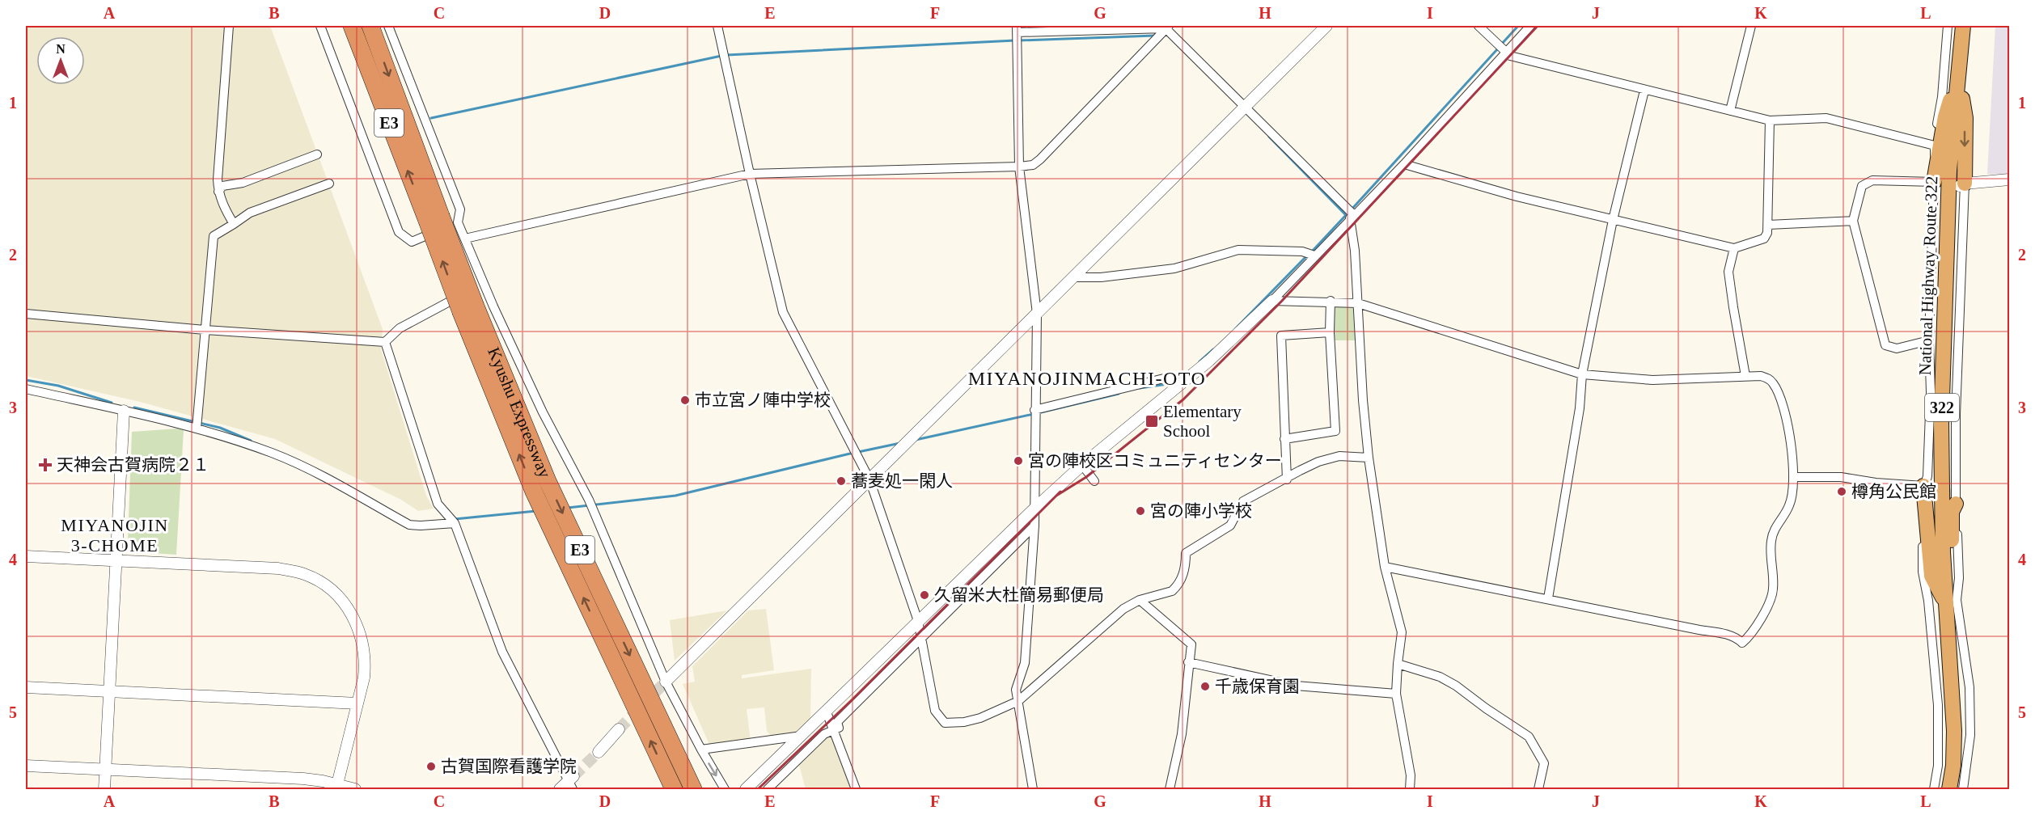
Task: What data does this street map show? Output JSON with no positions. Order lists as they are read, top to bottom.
{
  "streets": {
    "highway": [
      "E3",
      "National Highway Route 322",
      "322",
      "Kyushu Expressway"
    ]
  },
  "districts": ["MIYANOJINMACHI-OTO", "MIYANOJIN 3-CHOME"],
  "places": {
    "other": [
      "市立宮ノ陣中学校",
      "宮の陣校区コミュニティセンター",
      "蕎麦処一閑人",
      "樽角公民館",
      "宮の陣小学校",
      "久留米大杜簡易郵便局",
      "千歳保育園",
      "古賀国際看護学院"
    ],
    "transit": ["Elementary School"],
    "health": ["天神会古賀病院２１"]
  },
  "north": "top",
  "grid": {
    "columns": [
      "A",
      "B",
      "C",
      "D",
      "E",
      "F",
      "G",
      "H",
      "I",
      "J",
      "K",
      "L"
    ],
    "rows": [
      "1",
      "2",
      "3",
      "4",
      "5"
    ]
  }
}
